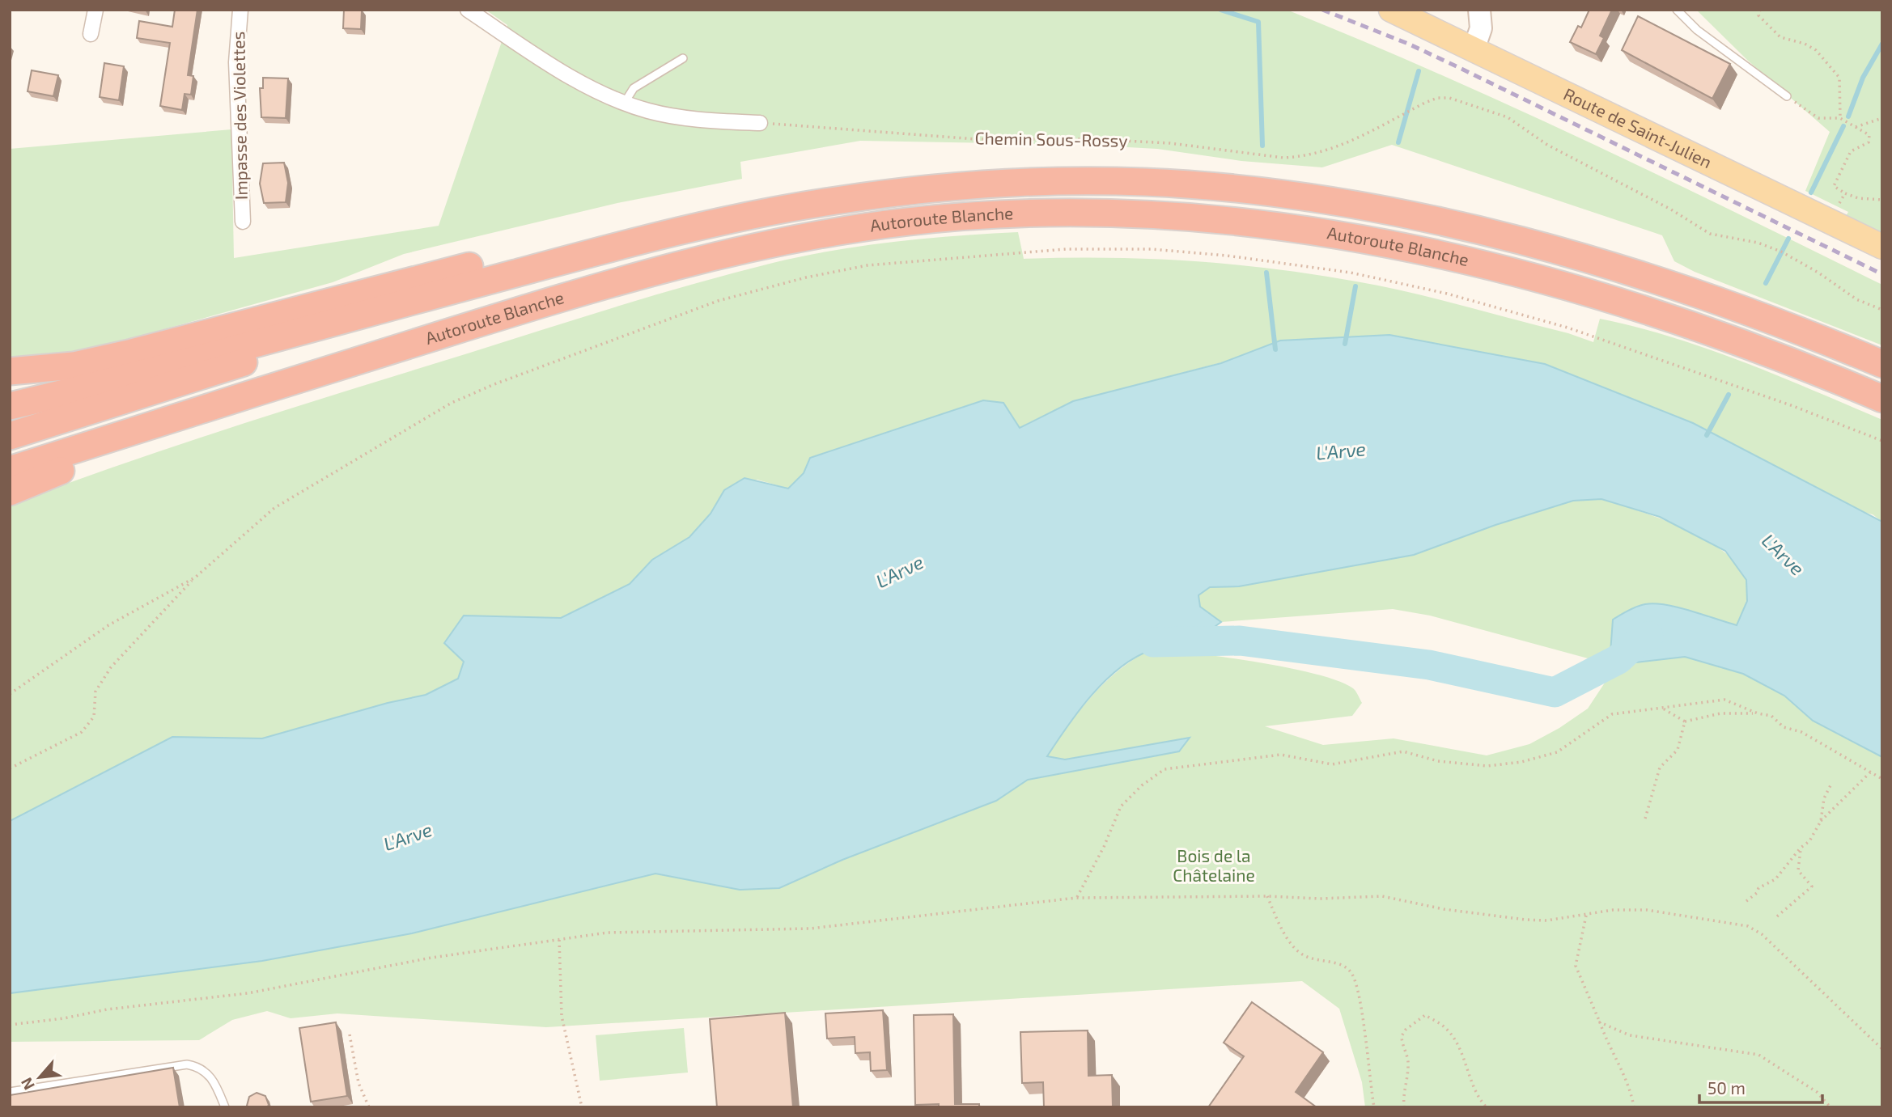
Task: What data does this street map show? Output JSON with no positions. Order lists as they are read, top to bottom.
{
  "streets": {
    "highway": ["Autoroute Blanche"],
    "main road": ["Route de Saint-Julien"],
    "street": ["Impasse des Violettes"],
    "path": ["Chemin Sous-Rossy"]
  },
  "water": ["L'Arve"],
  "parks": ["Bois de la Châtelaine"],
  "scale_bar": "50 m",
  "north": "bottom left"
}
